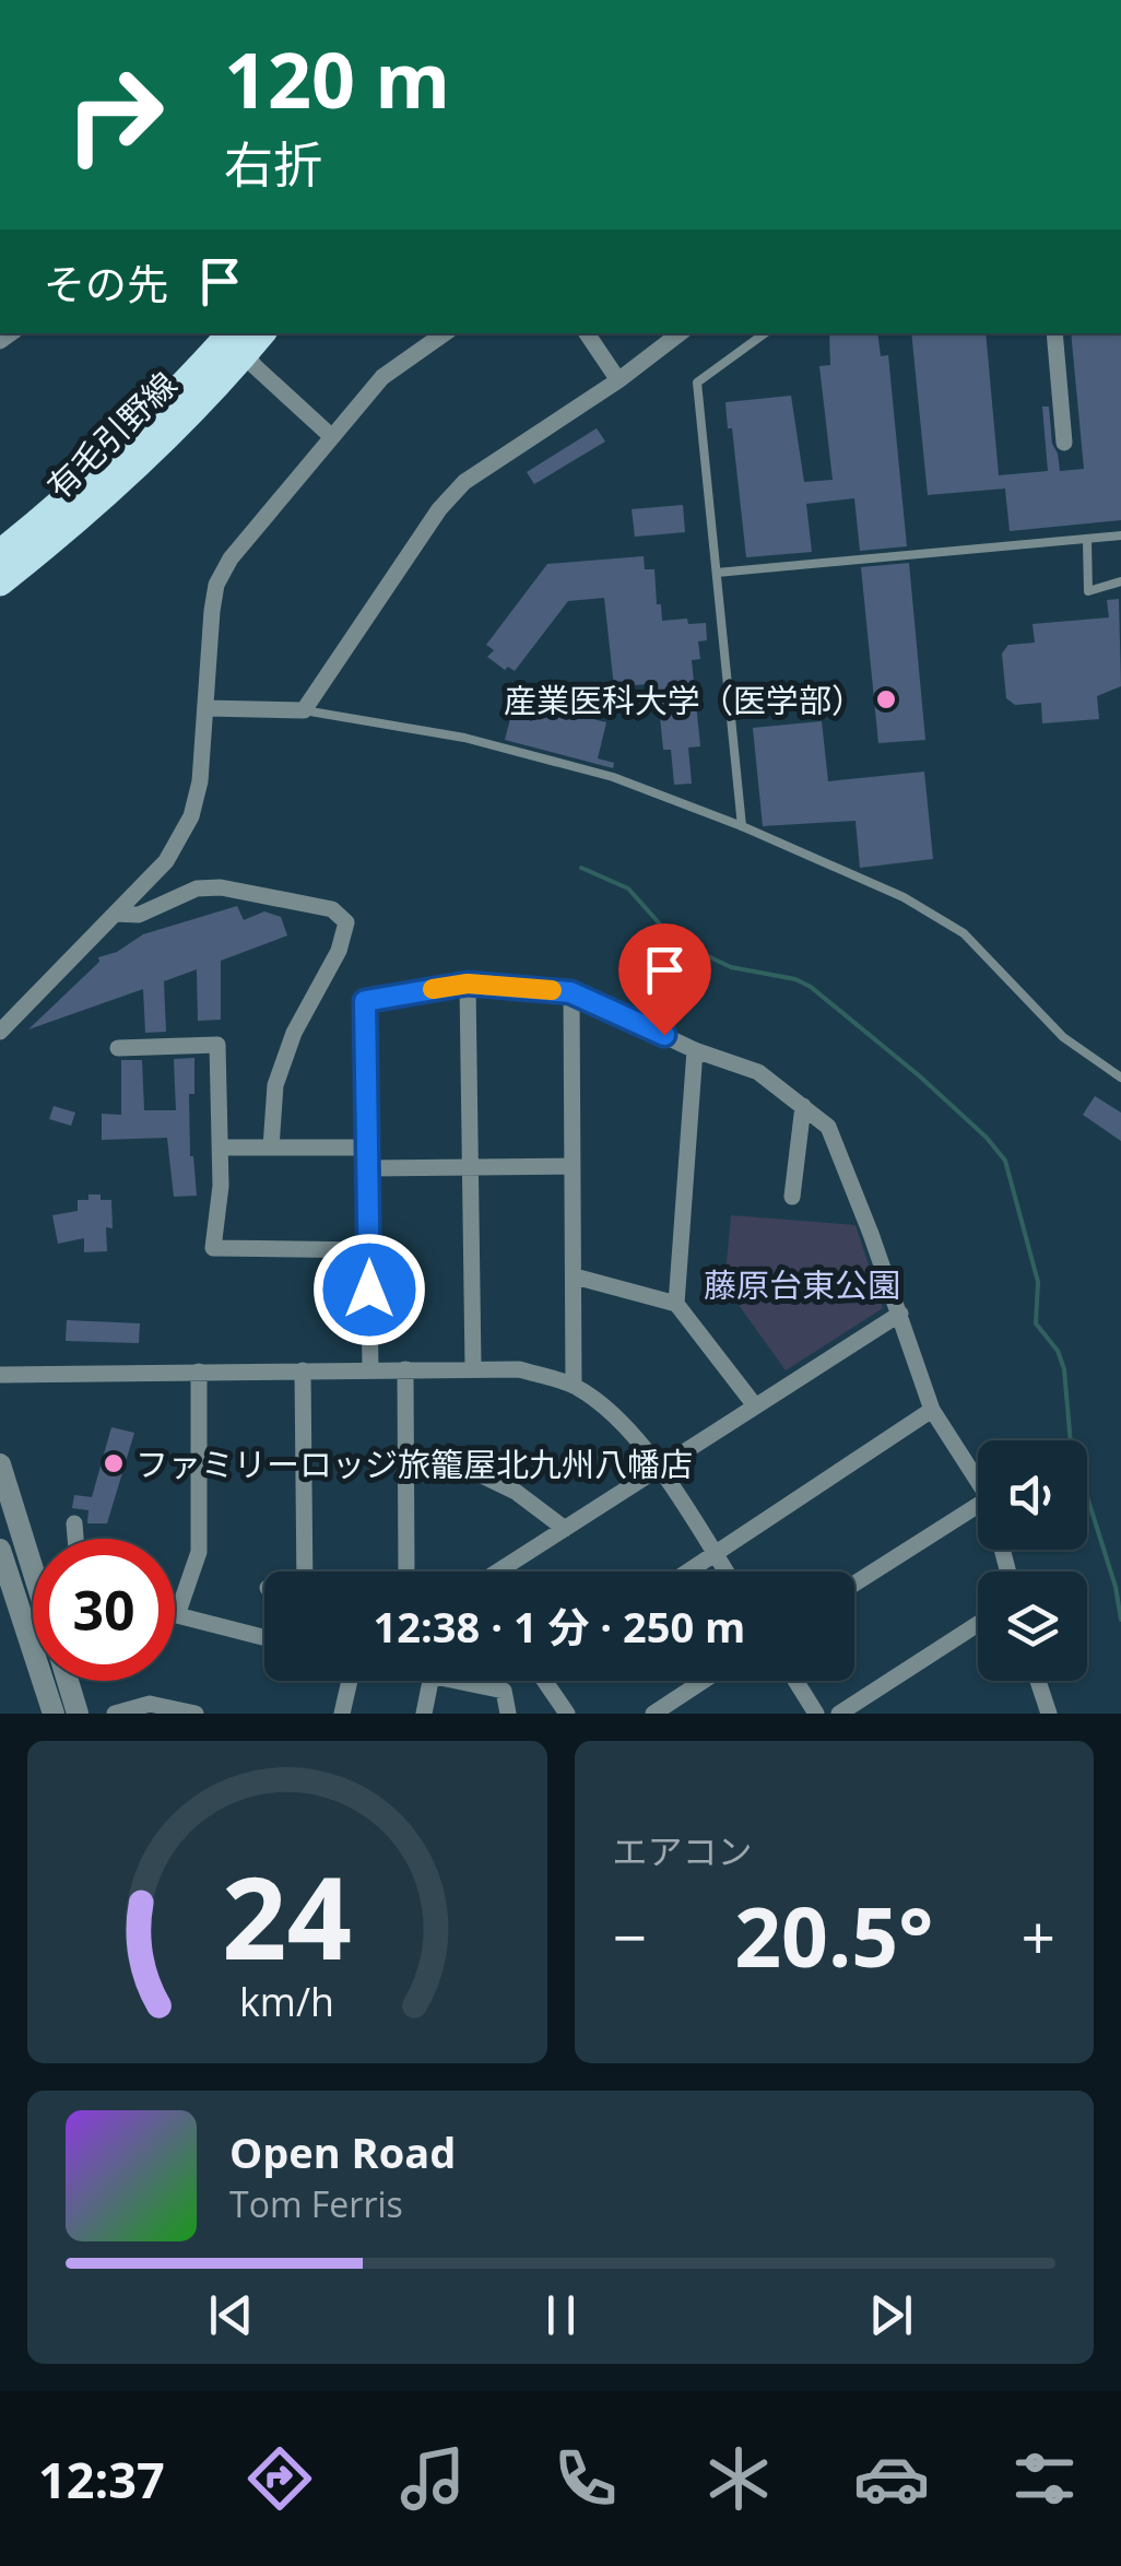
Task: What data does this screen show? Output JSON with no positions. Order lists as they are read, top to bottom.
{
  "streets": {
    "main road": ["有毛引野線"]
  },
  "parks": ["藤原台東公園"],
  "places": ["産業医科大学（医学部）", "ファミリーロッジ旅籠屋北九州八幡店"],
  "page": {
    "turn": ["120 m", "右折"],
    "then": "その先",
    "limit": "30",
    "trip": "12:38 · 1 分 · 250 m",
    "tile": "エアコン",
    "heat": ["−", "20.5°", "+"],
    "song": ["Open Road", "Tom Ferris"],
    "tabs": "12:37",
    "gauge": ["24", "km/h"]
  }
}
